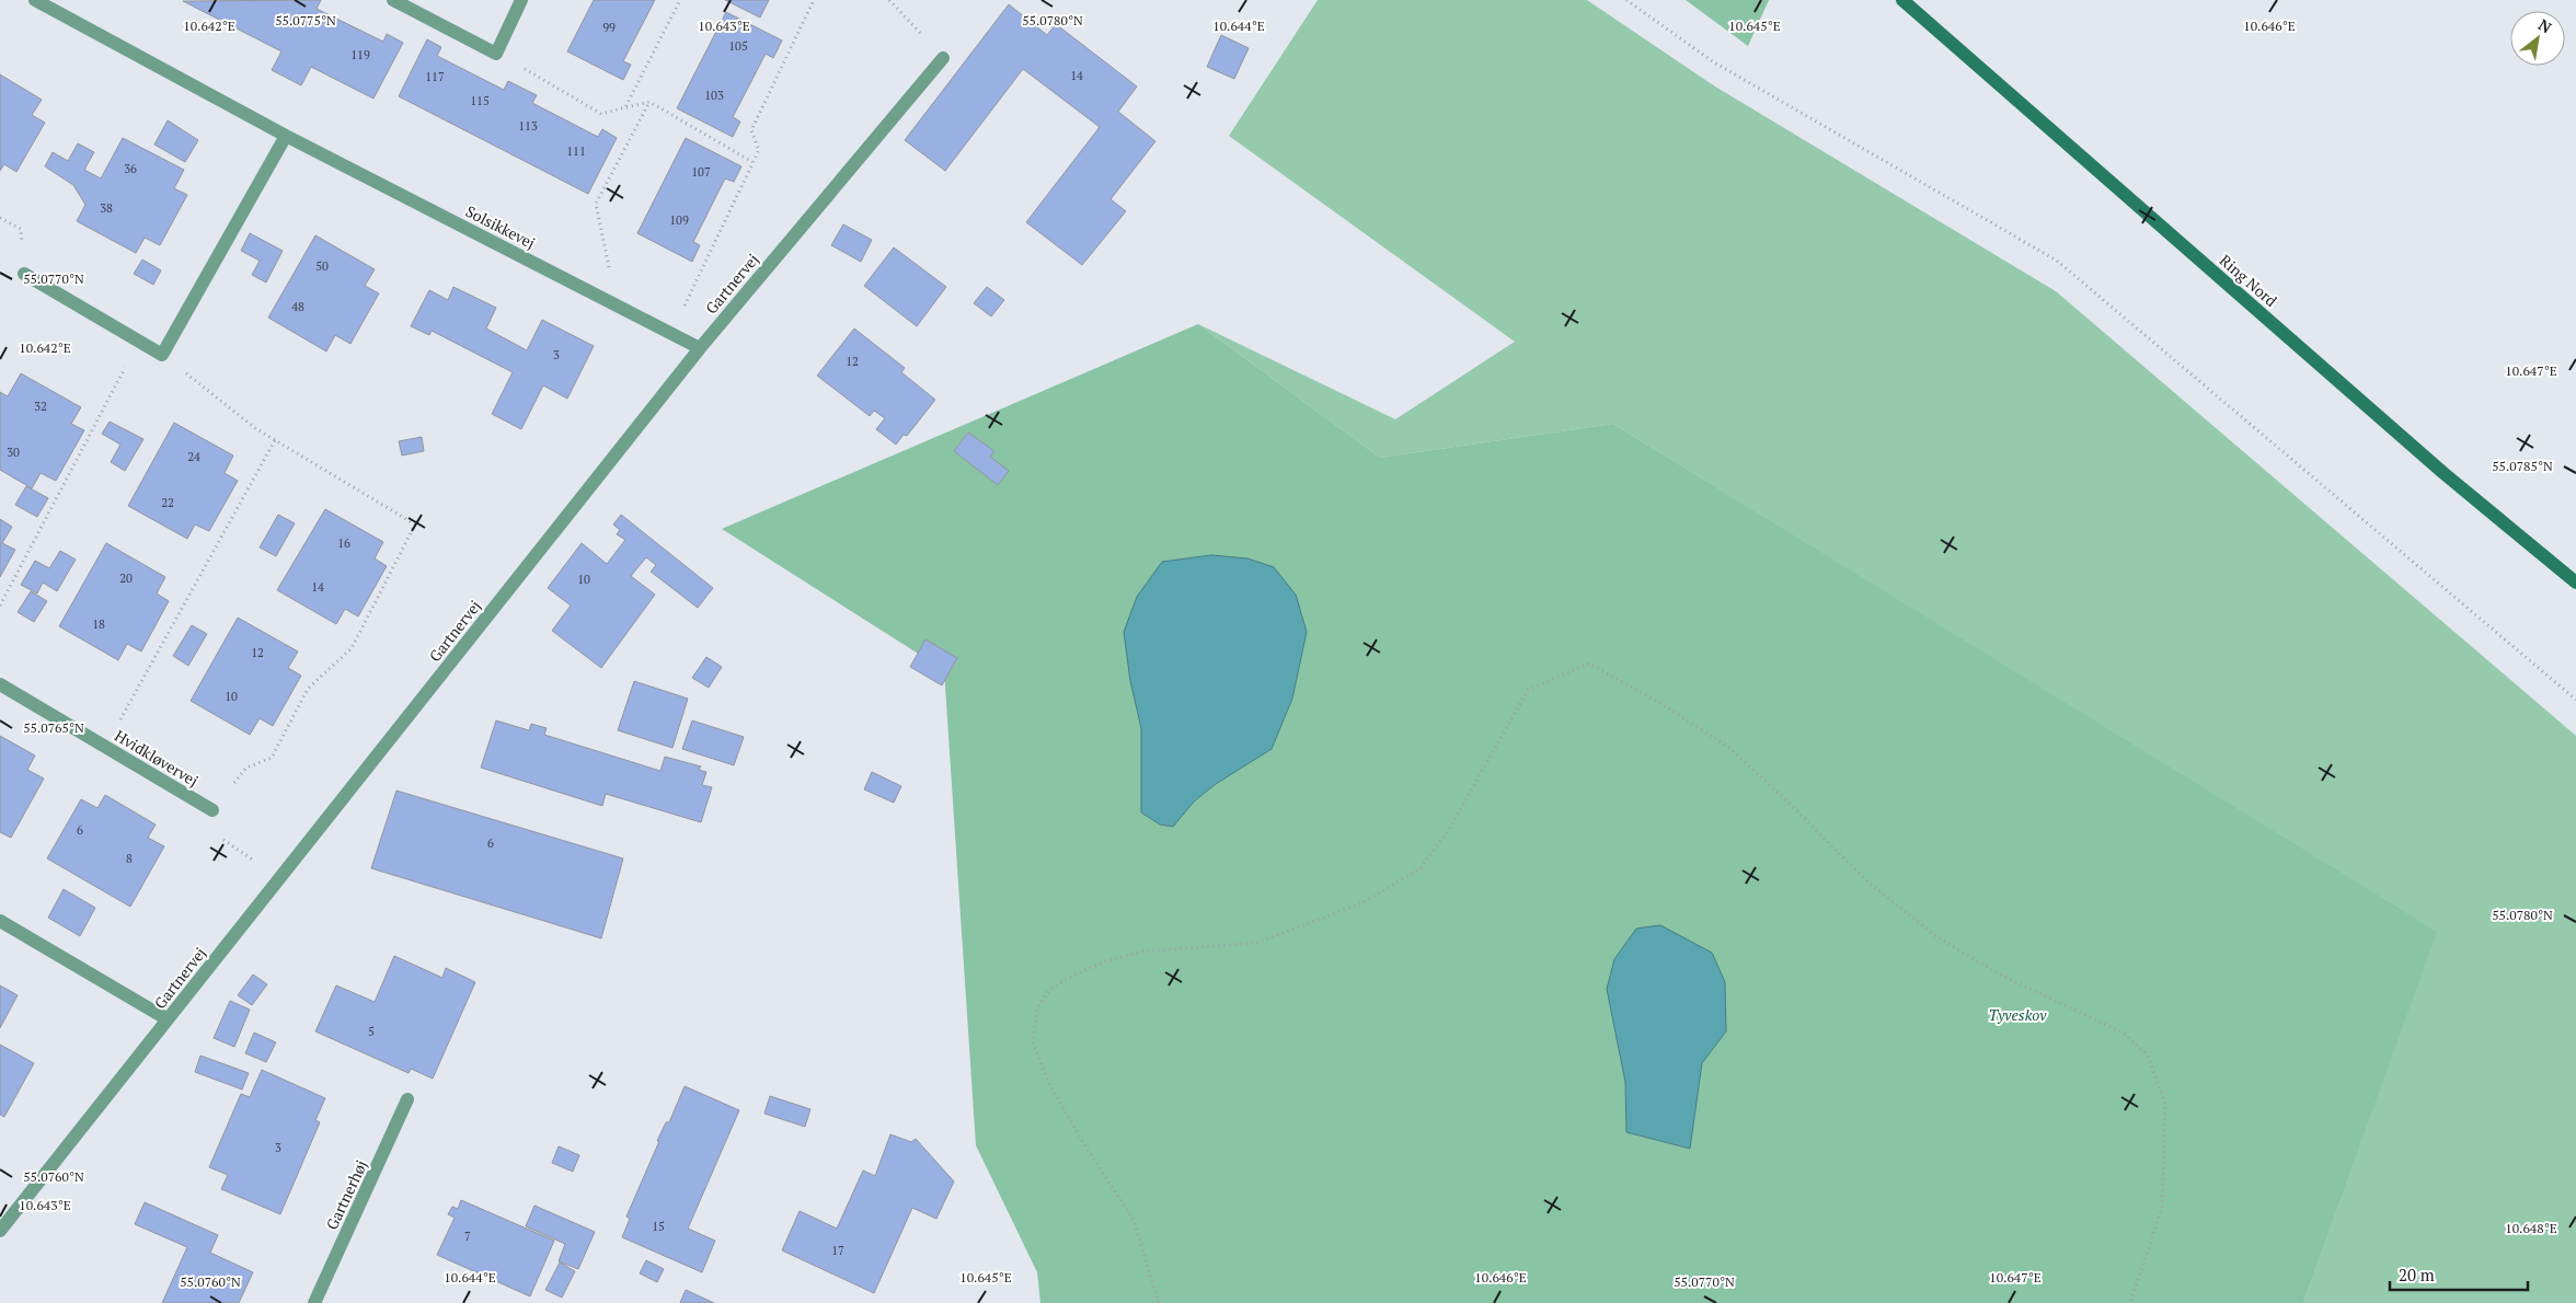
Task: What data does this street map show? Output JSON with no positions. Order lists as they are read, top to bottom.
{
  "streets": {
    "main road": ["Ring Nord"],
    "street": [
      "Solsikkevej",
      "Gartnervej",
      "Hvidkløvervej",
      "Gartnerhøj"
    ]
  },
  "crossings": [
    ["Solsikkevej", "Gartnervej"]
  ],
  "parks": ["Tyveskov"],
  "house_numbers": [
    "99",
    "105",
    "119",
    "14",
    "117",
    "103",
    "115",
    "113",
    "111",
    "36",
    "107",
    "38",
    "109",
    "50",
    "48",
    "3",
    "12",
    "32",
    "30",
    "24",
    "22",
    "16",
    "20",
    "10",
    "14",
    "18",
    "12",
    "10",
    "6",
    "6",
    "8",
    "5",
    "3",
    "15",
    "7",
    "17"
  ],
  "scale_bar": "20 m",
  "north": "top right",
  "coordinates": [
    "55.0775°N",
    "55.0780°N",
    "10.642°E",
    "10.643°E",
    "10.644°E",
    "10.645°E",
    "10.646°E",
    "55.0770°N",
    "10.647°E",
    "55.0785°N",
    "55.0765°N",
    "55.0760°N",
    "10.648°E"
  ]
}
